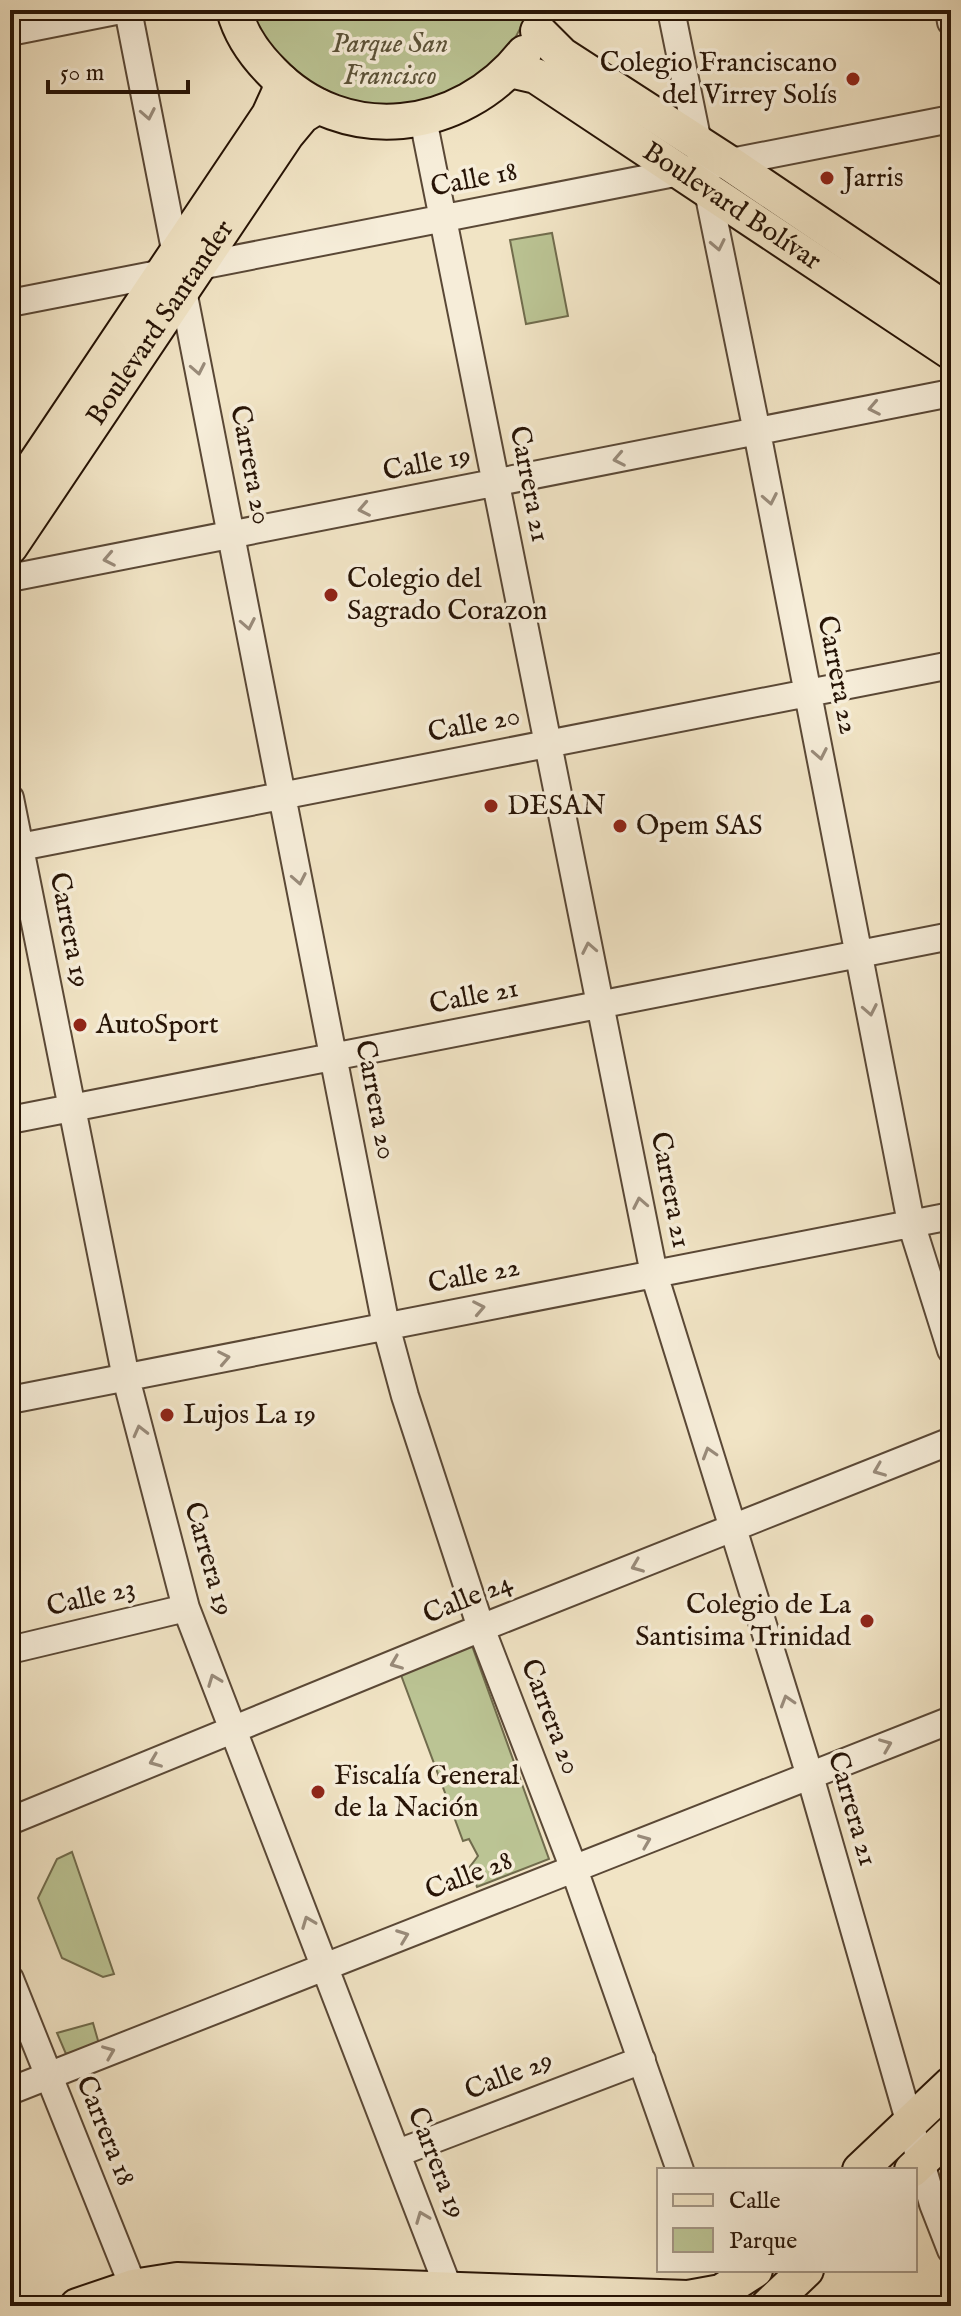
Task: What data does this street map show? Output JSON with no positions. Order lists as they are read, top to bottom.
{
  "streets": {
    "main road": ["Boulevard Bolívar", "Boulevard Santander"],
    "street": [
      "Calle 18",
      "Calle 19",
      "Carrera 20",
      "Carrera 21",
      "Carrera 22",
      "Calle 20",
      "Carrera 19",
      "Calle 21",
      "Calle 22",
      "Calle 23",
      "Calle 24",
      "Calle 28",
      "Calle 29",
      "Carrera 18"
    ]
  },
  "crossings": [
    ["Calle 18", "Boulevard Bolívar"],
    ["Calle 18", "Boulevard Santander"],
    ["Calle 18", "Carrera 20"],
    ["Calle 18", "Carrera 21"],
    ["Calle 18", "Carrera 22"],
    ["Boulevard Bolívar", "Carrera 22"],
    ["Boulevard Santander", "Carrera 20"],
    ["Calle 19", "Carrera 20"],
    ["Calle 19", "Carrera 21"],
    ["Calle 19", "Carrera 22"],
    ["Carrera 20", "Calle 20"],
    ["Carrera 20", "Calle 21"],
    ["Carrera 20", "Calle 22"],
    ["Carrera 20", "Calle 24"],
    ["Carrera 20", "Calle 28"],
    ["Carrera 20", "Calle 29"],
    ["Carrera 21", "Calle 20"],
    ["Carrera 21", "Calle 21"],
    ["Carrera 21", "Calle 22"],
    ["Carrera 21", "Calle 24"],
    ["Carrera 21", "Calle 28"],
    ["Carrera 22", "Calle 20"],
    ["Carrera 22", "Calle 21"],
    ["Carrera 22", "Calle 22"],
    ["Calle 20", "Carrera 19"],
    ["Carrera 19", "Calle 21"],
    ["Carrera 19", "Calle 22"],
    ["Carrera 19", "Calle 23"],
    ["Carrera 19", "Calle 24"],
    ["Carrera 19", "Calle 28"],
    ["Carrera 19", "Calle 29"],
    ["Calle 28", "Carrera 18"]
  ],
  "one_way": [
    "Calle 19",
    "Carrera 20",
    "Carrera 21",
    "Carrera 22",
    "Carrera 19",
    "Calle 22",
    "Calle 24",
    "Calle 28"
  ],
  "parks": ["Parque San Francisco"],
  "places": [
    "Colegio Franciscano del Virrey Solís",
    "Jarris",
    "Colegio del Sagrado Corazon",
    "DESAN",
    "Opem SAS",
    "AutoSport",
    "Lujos La 19",
    "Colegio de La Santisima Trinidad",
    "Fiscalía General de la Nación"
  ],
  "legend": ["Calle", "Parque"],
  "scale_bar": "50 m"
}
